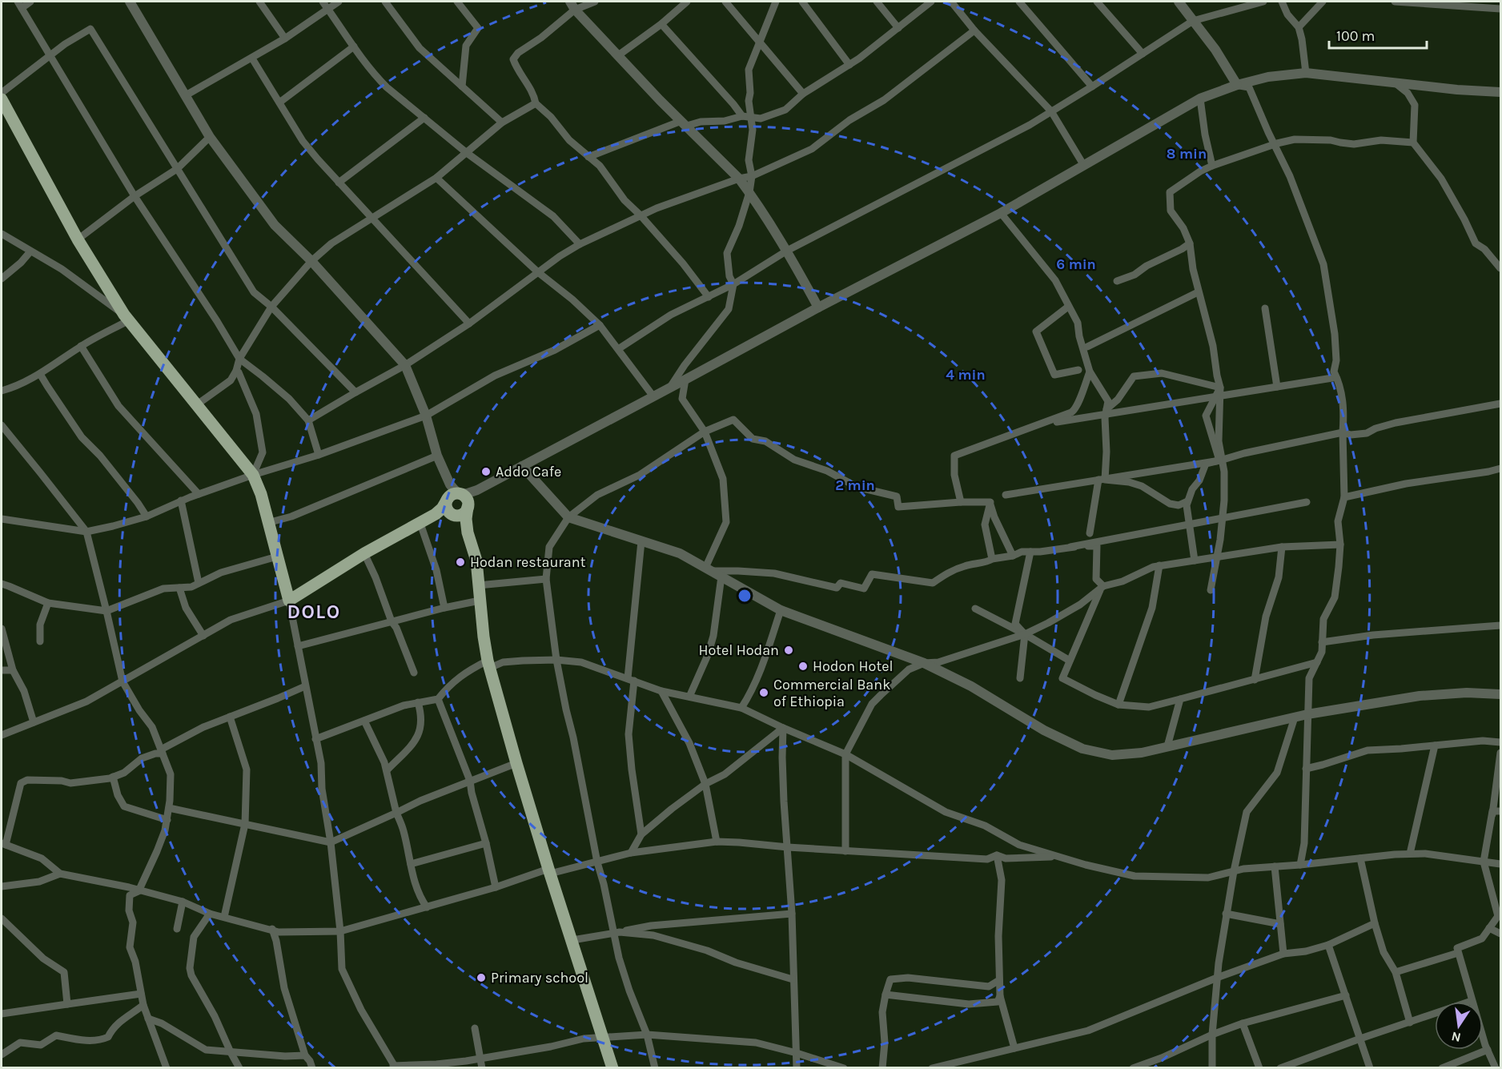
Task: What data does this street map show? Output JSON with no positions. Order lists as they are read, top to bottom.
{
  "districts": ["DOLO"],
  "places": [
    "Addo Cafe",
    "Hodan restaurant",
    "Hotel Hodan",
    "Hodon Hotel",
    "Commercial Bank of Ethiopia",
    "Primary school"
  ],
  "scale_bar": "100 m",
  "north": "bottom",
  "rings": [
    "8 min",
    "6 min",
    "4 min",
    "2 min"
  ]
}
